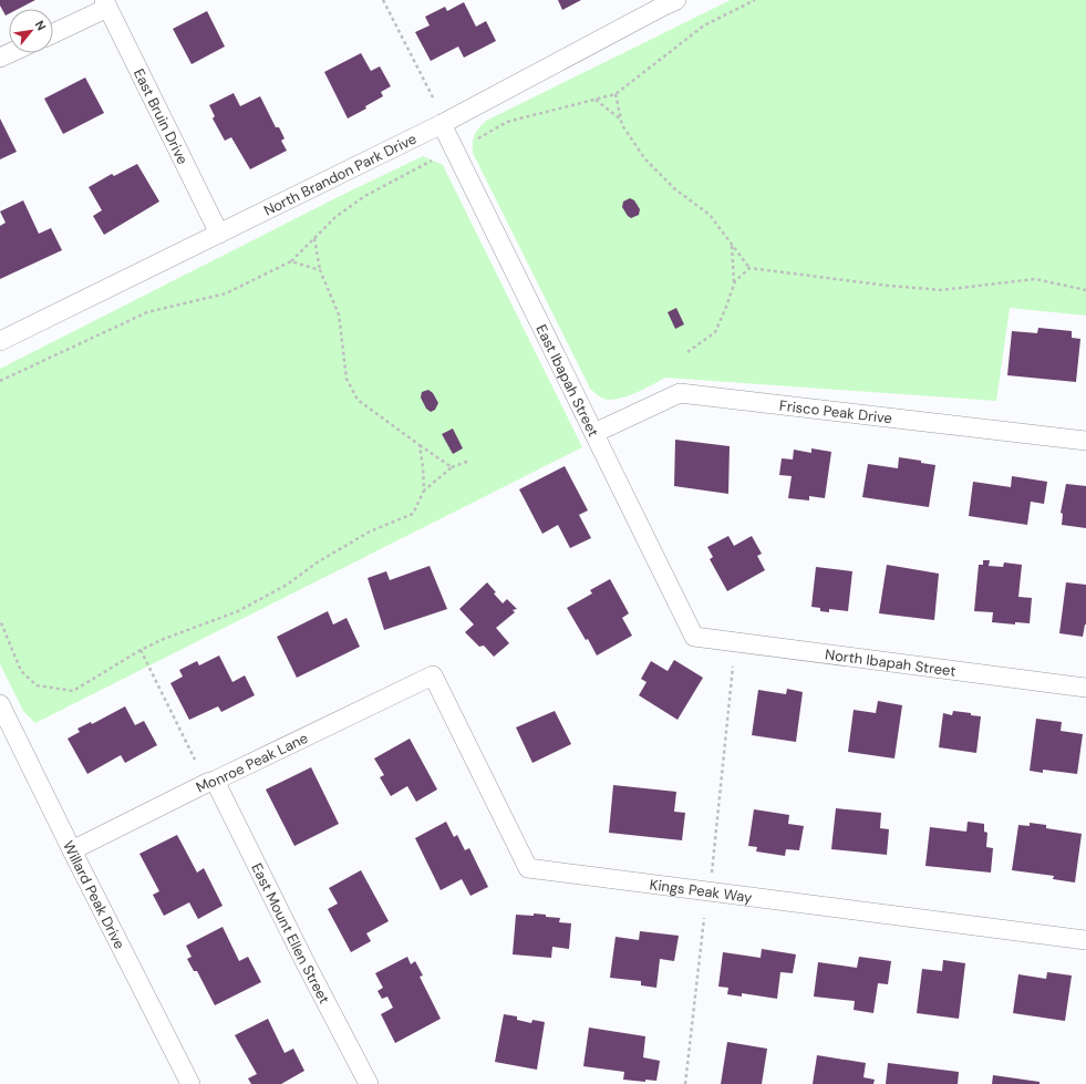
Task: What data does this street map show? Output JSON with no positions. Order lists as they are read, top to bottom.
{
  "streets": {
    "street": [
      "East Bruin Drive",
      "North Brandon Park Drive",
      "East Ibapah Street",
      "Frisco Peak Drive",
      "North Ibapah Street",
      "Monroe Peak Lane",
      "Kings Peak Way",
      "Willard Peak Drive",
      "East Mount Ellen Street"
    ]
  },
  "crossings": [
    ["East Bruin Drive", "North Brandon Park Drive"],
    ["North Brandon Park Drive", "East Ibapah Street"],
    ["East Ibapah Street", "Frisco Peak Drive"],
    ["East Ibapah Street", "North Ibapah Street"],
    ["Monroe Peak Lane", "Kings Peak Way"],
    ["Monroe Peak Lane", "Willard Peak Drive"],
    ["Monroe Peak Lane", "East Mount Ellen Street"]
  ],
  "north": "top right"
}
